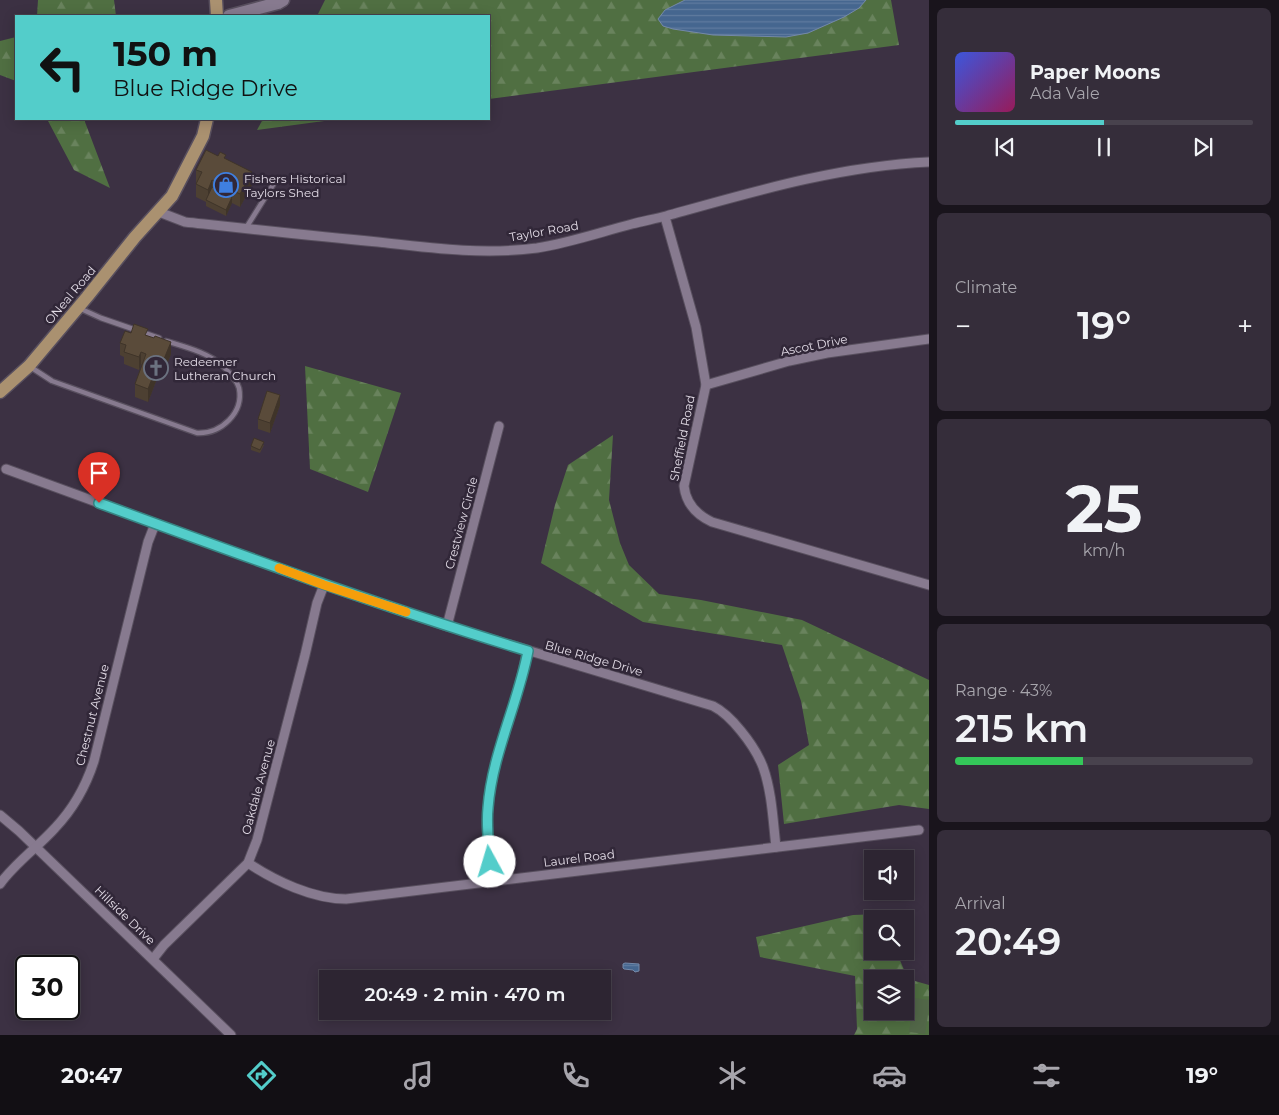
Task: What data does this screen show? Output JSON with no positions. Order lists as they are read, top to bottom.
{
  "streets": {
    "main road": ["ONeal Road"],
    "street": [
      "Taylor Road",
      "Ascot Drive",
      "Sheffield Road",
      "Crestview Circle",
      "Blue Ridge Drive",
      "Chestnut Avenue",
      "Oakdale Avenue",
      "Laurel Road",
      "Hillside Drive"
    ]
  },
  "crossings": [
    ["Taylor Road", "ONeal Road"],
    ["Taylor Road", "Sheffield Road"],
    ["Ascot Drive", "Sheffield Road"],
    ["Crestview Circle", "Blue Ridge Drive"],
    ["Blue Ridge Drive", "Chestnut Avenue"],
    ["Blue Ridge Drive", "Oakdale Avenue"],
    ["Blue Ridge Drive", "Laurel Road"],
    ["Chestnut Avenue", "Hillside Drive"],
    ["Oakdale Avenue", "Laurel Road"],
    ["Oakdale Avenue", "Hillside Drive"]
  ],
  "places": {
    "shop": ["Fishers Historical Taylors Shed"],
    "church": ["Redeemer Lutheran Church"]
  },
  "page": {
    "turn": ["150 m", "Blue Ridge Drive"],
    "song": ["Paper Moons", "Ada Vale"],
    "tile": [
      "Climate",
      ["25", "km/h"],
      ["Range · 43%", "215 km"],
      ["Arrival", "20:49"]
    ],
    "heat": ["−", "19°", "+"],
    "limit": "30",
    "trip": "20:49 · 2 min · 470 m",
    "tabs": ["20:47", "19°"]
  }
}
